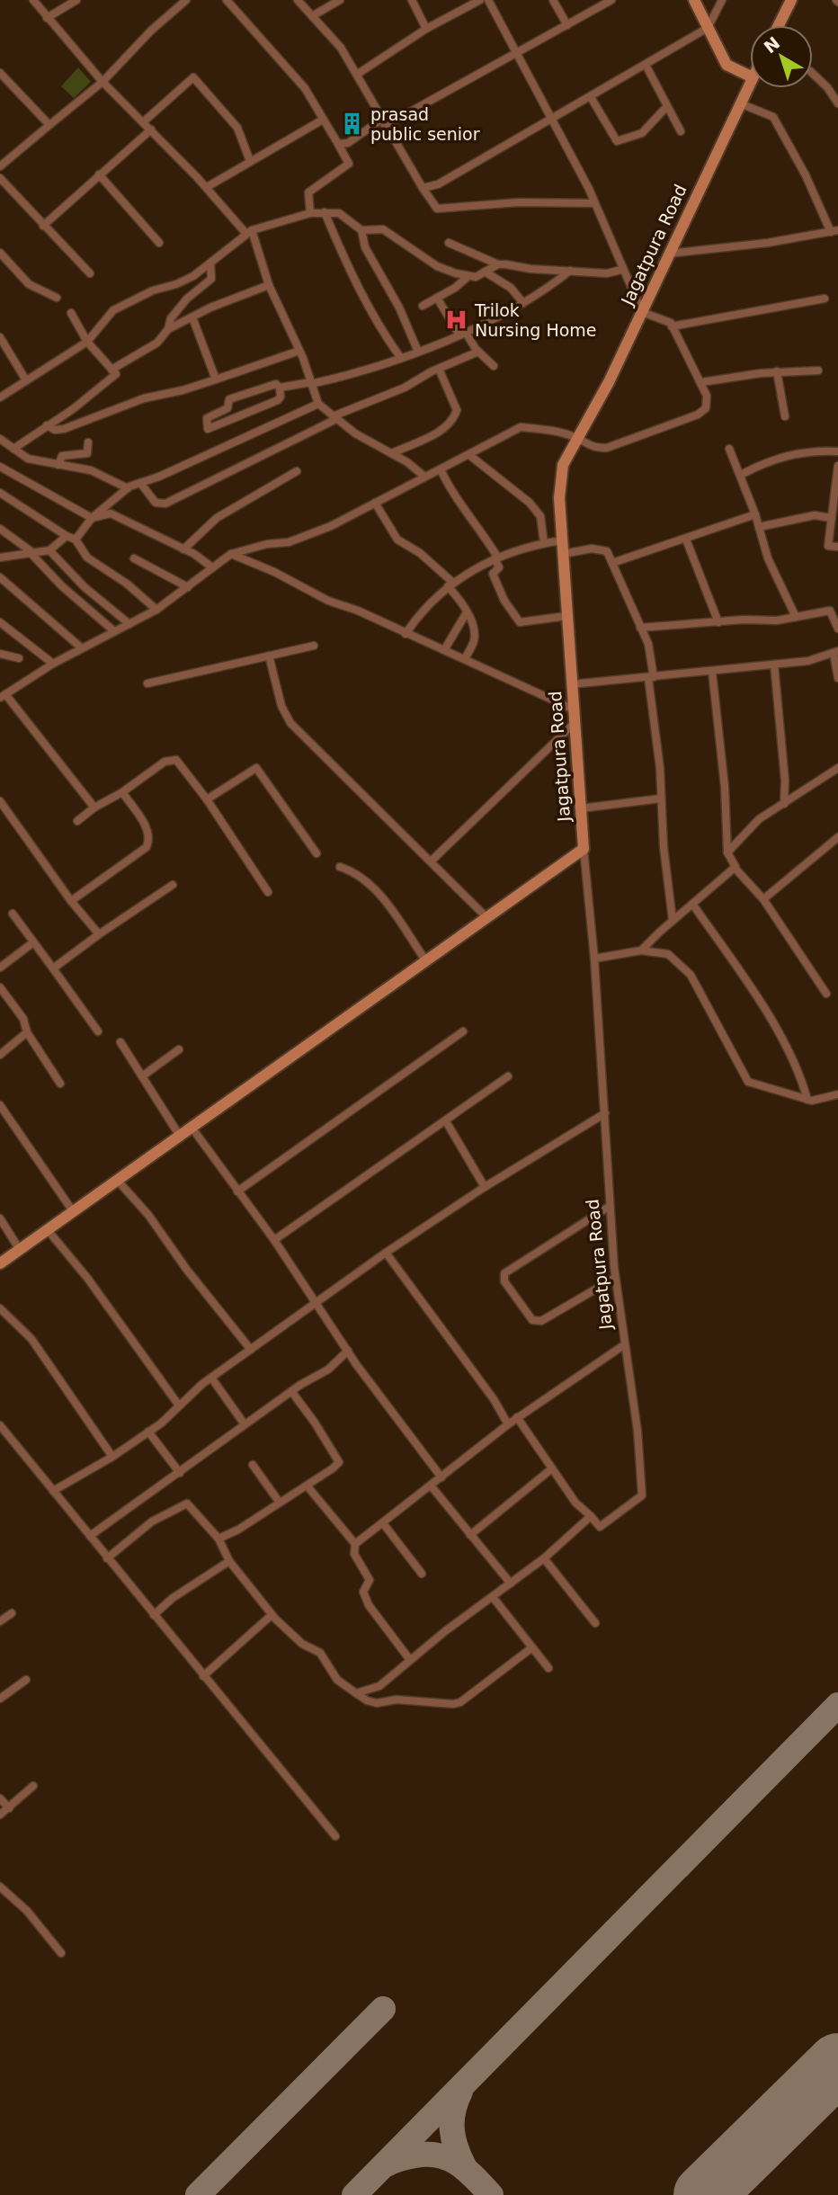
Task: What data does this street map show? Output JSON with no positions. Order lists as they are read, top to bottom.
{
  "streets": {
    "street": ["Jagatpura Road"]
  },
  "places": {
    "building": ["prasad public senior"],
    "hospital": ["Trilok Nursing Home"]
  },
  "north": "top left"
}
